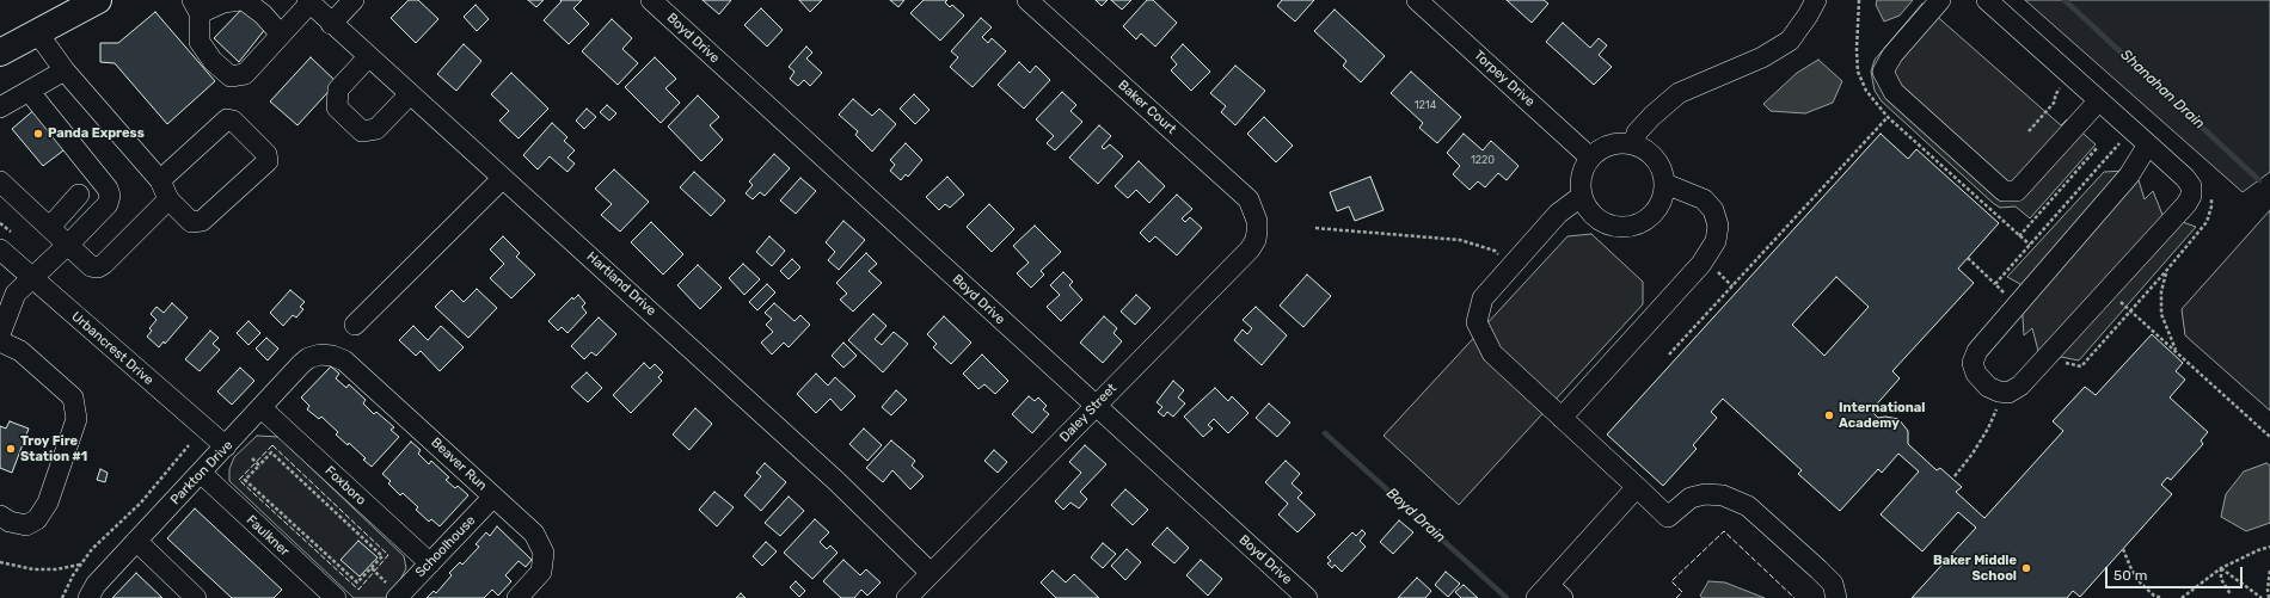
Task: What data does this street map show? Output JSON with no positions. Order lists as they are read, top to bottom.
{
  "streets": {
    "street": [
      "Boyd Drive",
      "Torpey Drive",
      "Baker Court",
      "Hartland Drive",
      "Urbancrest Drive",
      "Daley Street",
      "Beaver Run",
      "Parkton Drive",
      "Foxboro",
      "Faulkner",
      "Schoolhouse"
    ]
  },
  "crossings": [
    ["Boyd Drive", "Daley Street"],
    ["Baker Court", "Daley Street"],
    ["Hartland Drive", "Daley Street"],
    ["Urbancrest Drive", "Parkton Drive"],
    ["Beaver Run", "Parkton Drive"],
    ["Beaver Run", "Schoolhouse"],
    ["Parkton Drive", "Foxboro"],
    ["Parkton Drive", "Faulkner"],
    ["Foxboro", "Schoolhouse"]
  ],
  "water": ["Shanahan Drain", "Boyd Drain"],
  "places": [
    "Panda Express",
    "International Academy",
    "Troy Fire Station #1",
    "Baker Middle School"
  ],
  "house_numbers": ["1214", "1220"],
  "scale_bar": "50 m"
}
